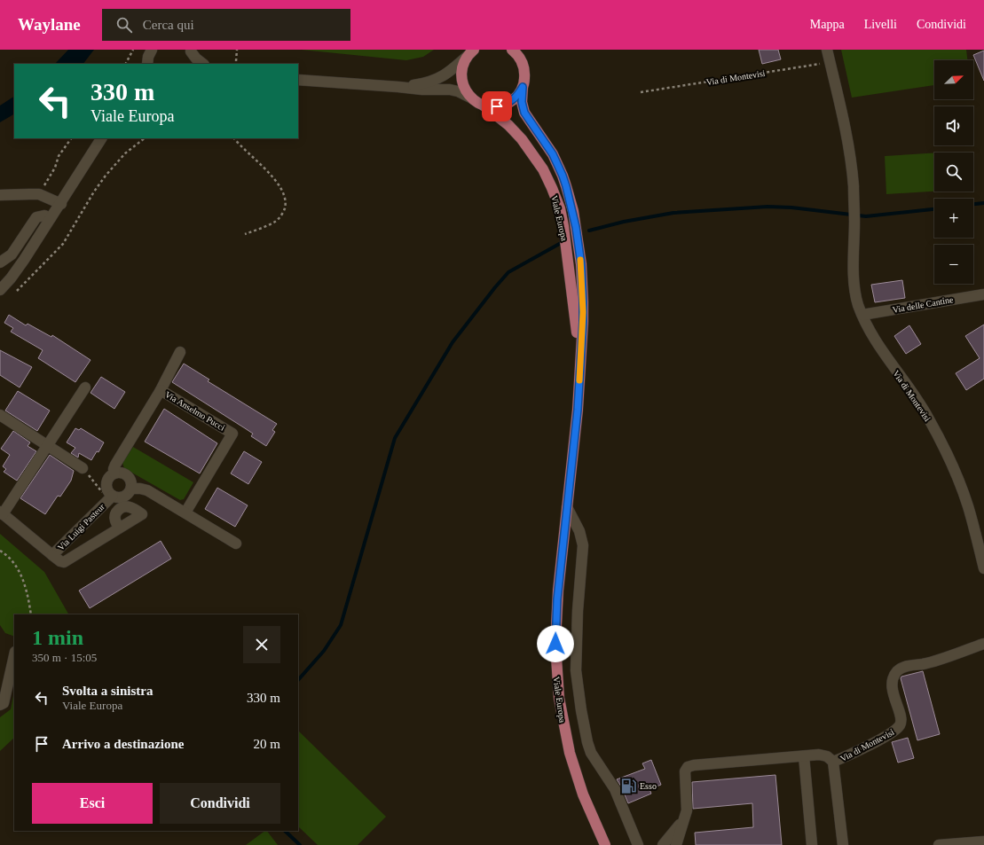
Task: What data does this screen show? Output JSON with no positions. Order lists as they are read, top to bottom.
{
  "streets": {
    "main road": ["Viale Europa"],
    "street": [
      "Via di Montevisi",
      "Via delle Cantine",
      "Via Anselmo Pucci",
      "Via Luigi Pasteur"
    ]
  },
  "crossings": [
    ["Via di Montevisi", "Via delle Cantine"],
    ["Via Anselmo Pucci", "Via Luigi Pasteur"]
  ],
  "places": {
    "fuel station": ["Esso"]
  },
  "north": "top right",
  "page": {
    "header": "Waylane",
    "search": "Cerca qui",
    "nav": ["Mappa", "Livelli", "Condividi"],
    "map_buttons": ["+", "−"],
    "turn": ["330 m", "Viale Europa"],
    "heading": ["1 min", "350 m · 15:05"],
    "list": [
      {
        "name": "Svolta a sinistra",
        "note": "Viale Europa",
        "value": "330 m"
      },
      {
        "name": "Arrivo a destinazione",
        "value": "20 m"
      }
    ],
    "buttons": ["Esci", "Condividi"]
  }
}
